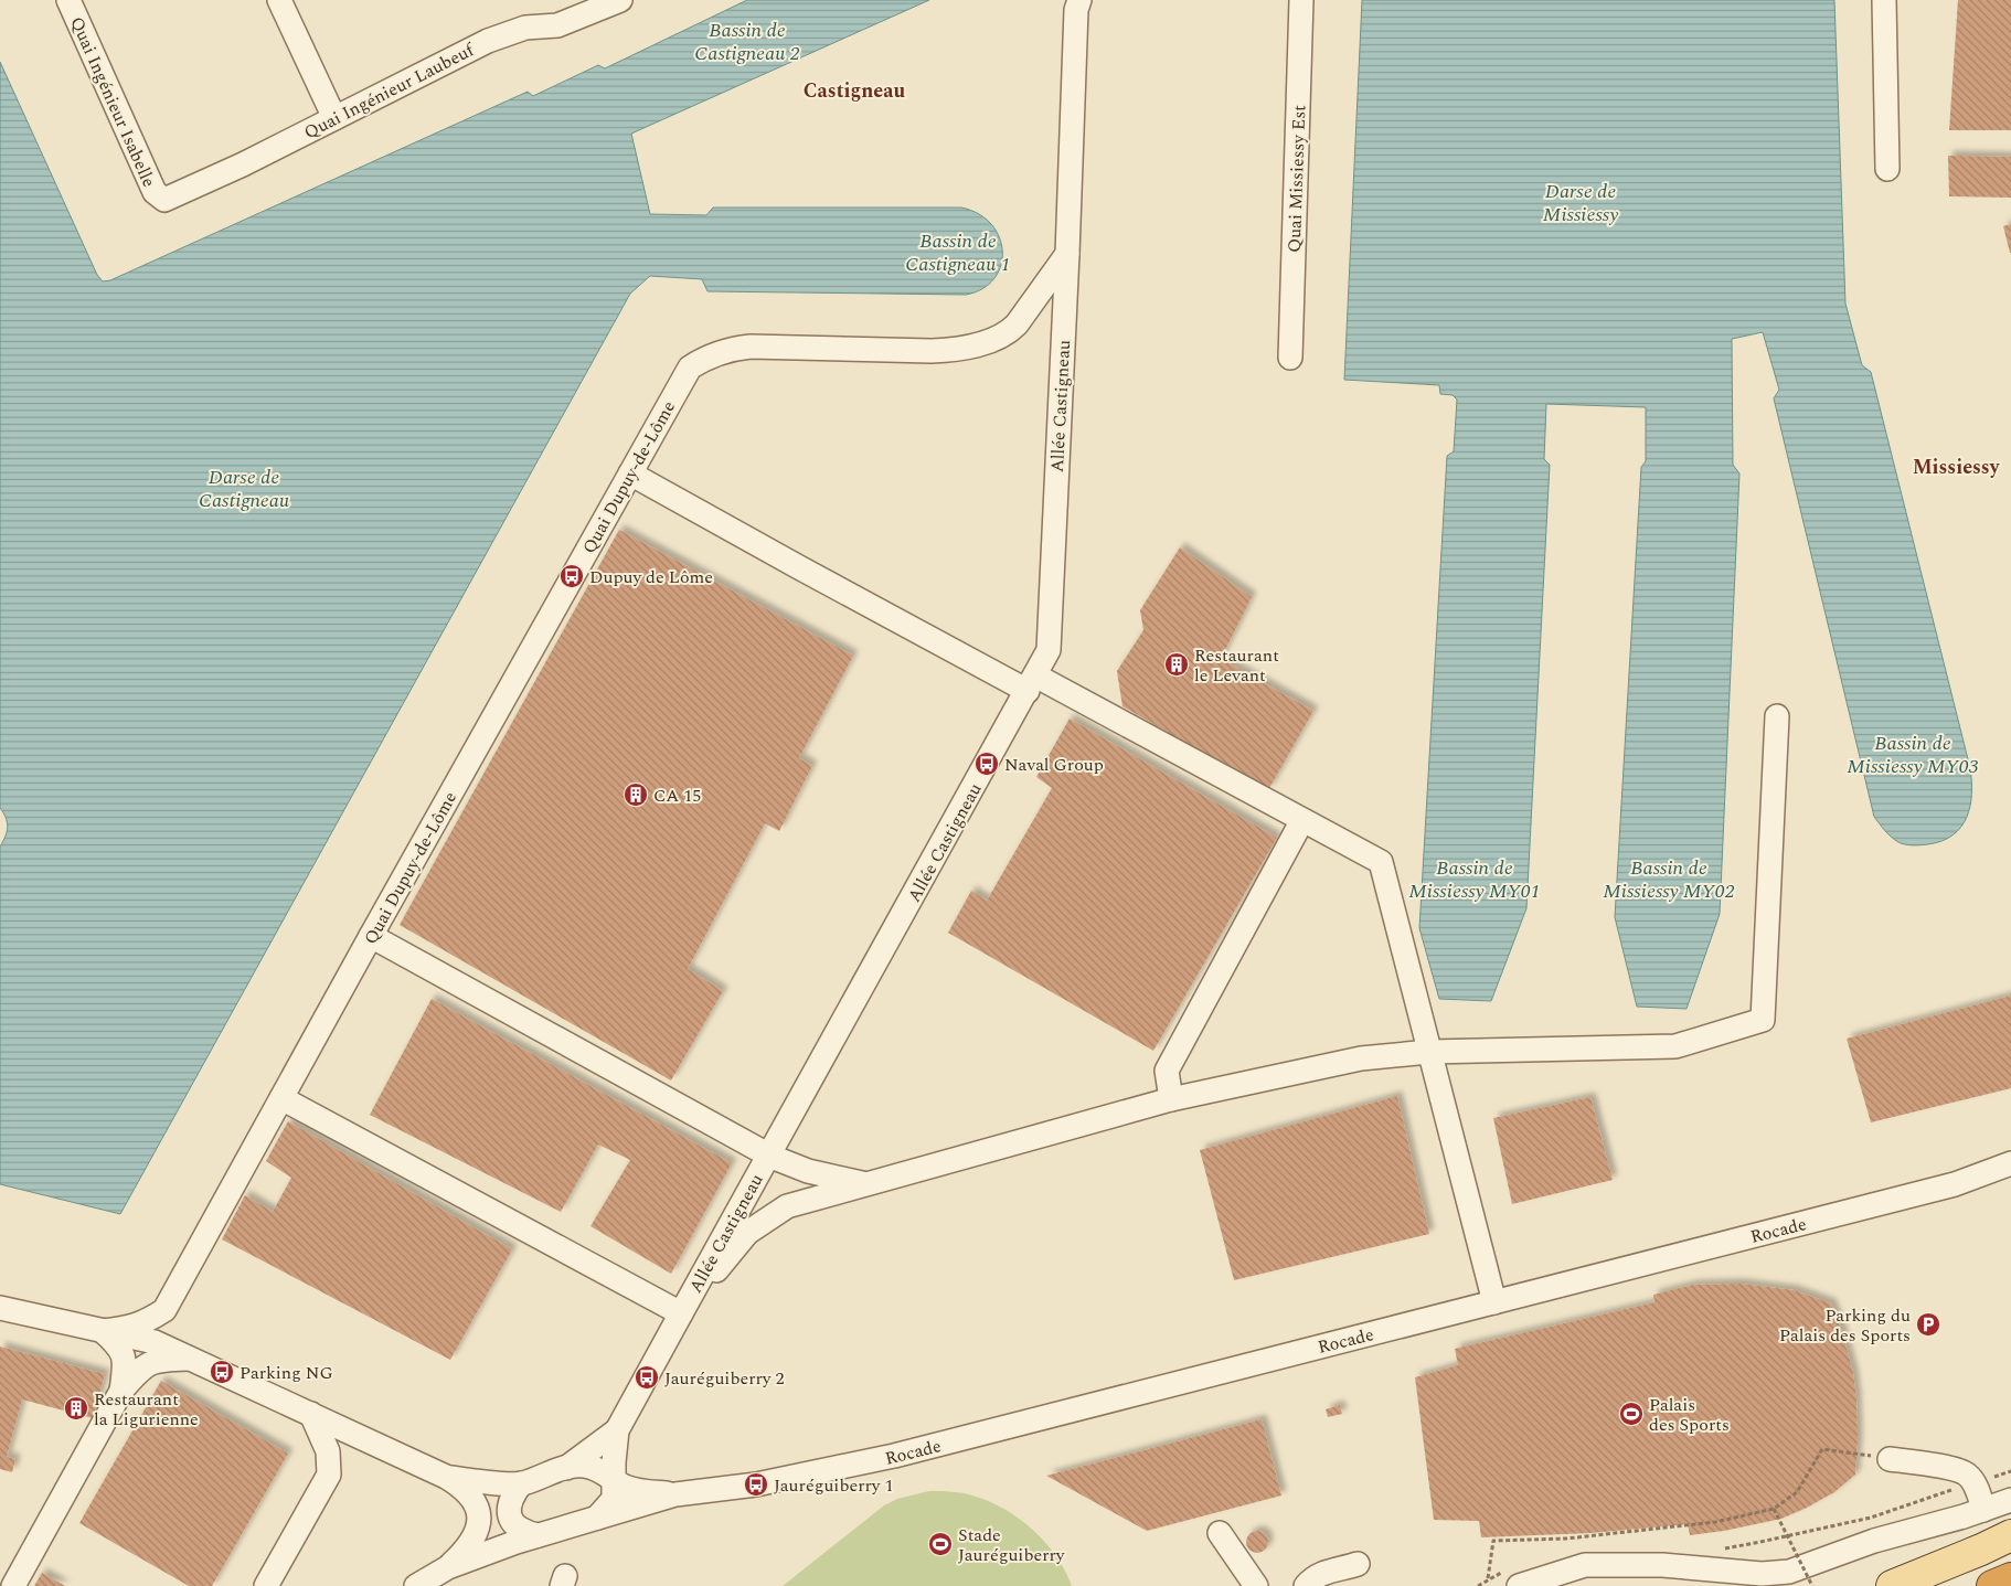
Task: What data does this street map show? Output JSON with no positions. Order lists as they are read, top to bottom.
{
  "streets": {
    "street": [
      "Quai Ingénieur Laubeuf",
      "Quai Ingénieur Isabelle",
      "Quai Missiessy Est",
      "Allée Castigneau",
      "Quai Dupuy-de-Lôme",
      "Rocade"
    ]
  },
  "crossings": [
    ["Quai Ingénieur Laubeuf", "Quai Ingénieur Isabelle"],
    ["Allée Castigneau", "Quai Dupuy-de-Lôme"]
  ],
  "districts": ["Castigneau", "Missiessy"],
  "water": [
    "Bassin de Castigneau 2",
    "Darse de Missiessy",
    "Bassin de Castigneau 1",
    "Darse de Castigneau",
    "Bassin de Missiessy MY03",
    "Bassin de Missiessy MY01",
    "Bassin de Missiessy MY02"
  ],
  "places": {
    "bus stop": [
      "Dupuy de Lôme",
      "Naval Group",
      "Parking NG",
      "Jauréguiberry 2",
      "Jauréguiberry 1"
    ],
    "building": ["Restaurant le Levant", "CA 15", "Restaurant la Ligurienne"],
    "parking": ["Parking du Palais des Sports"],
    "sports": ["Palais des Sports", "Stade Jauréguiberry"]
  }
}
